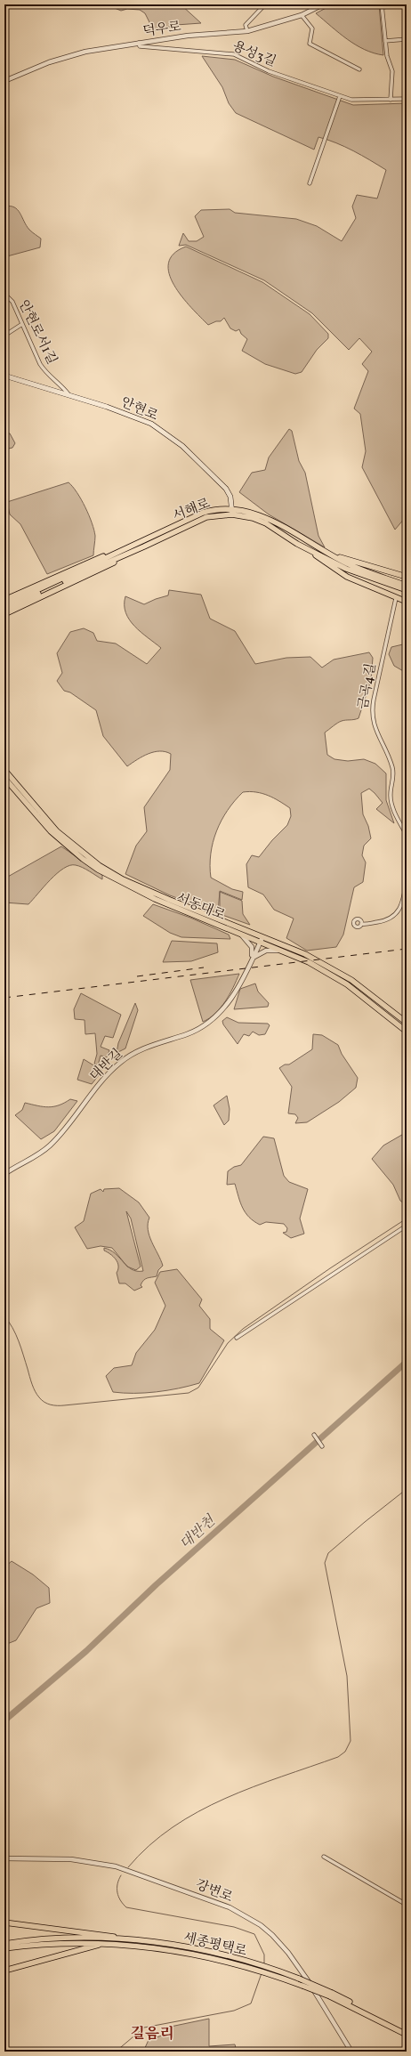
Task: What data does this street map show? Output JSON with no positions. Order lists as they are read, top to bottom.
{
  "streets": {
    "main road": [
      "안현로",
      "서해로",
      "서동대로",
      "세종평택로"
    ],
    "street": [
      "덕우로",
      "용성3길",
      "안현로서1길",
      "금곡4길",
      "대반길",
      "강변로"
    ]
  },
  "crossings": [
    ["덕우로", "용성3길"],
    ["안현로서1길", "안현로"],
    ["안현로", "서해로"],
    ["서동대로", "대반길"]
  ],
  "districts": ["길음리"],
  "water": ["대반천"]
}
